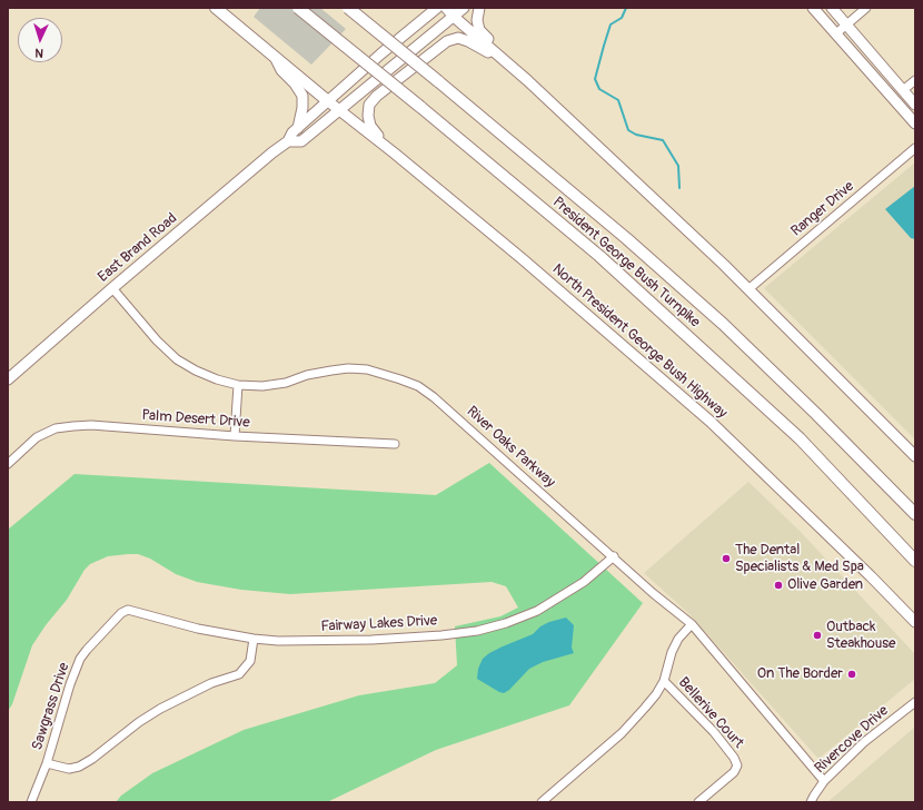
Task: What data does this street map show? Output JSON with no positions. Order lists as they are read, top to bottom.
{
  "streets": {
    "highway": ["President George Bush Turnpike"],
    "main road": ["East Brand Road", "North President George Bush Highway"],
    "street": [
      "Ranger Drive",
      "Palm Desert Drive",
      "River Oaks Parkway",
      "Fairway Lakes Drive",
      "Sawgrass Drive",
      "Bellerive Court",
      "Rivercove Drive"
    ]
  },
  "crossings": [
    ["East Brand Road", "North President George Bush Highway"],
    ["East Brand Road", "River Oaks Parkway"],
    ["River Oaks Parkway", "Fairway Lakes Drive"],
    ["River Oaks Parkway", "Rivercove Drive"],
    ["Fairway Lakes Drive", "Sawgrass Drive"]
  ],
  "places": [
    "The Dental Specialists & Med Spa",
    "Olive Garden",
    "Outback Steakhouse",
    "On The Border"
  ],
  "north": "bottom"
}
